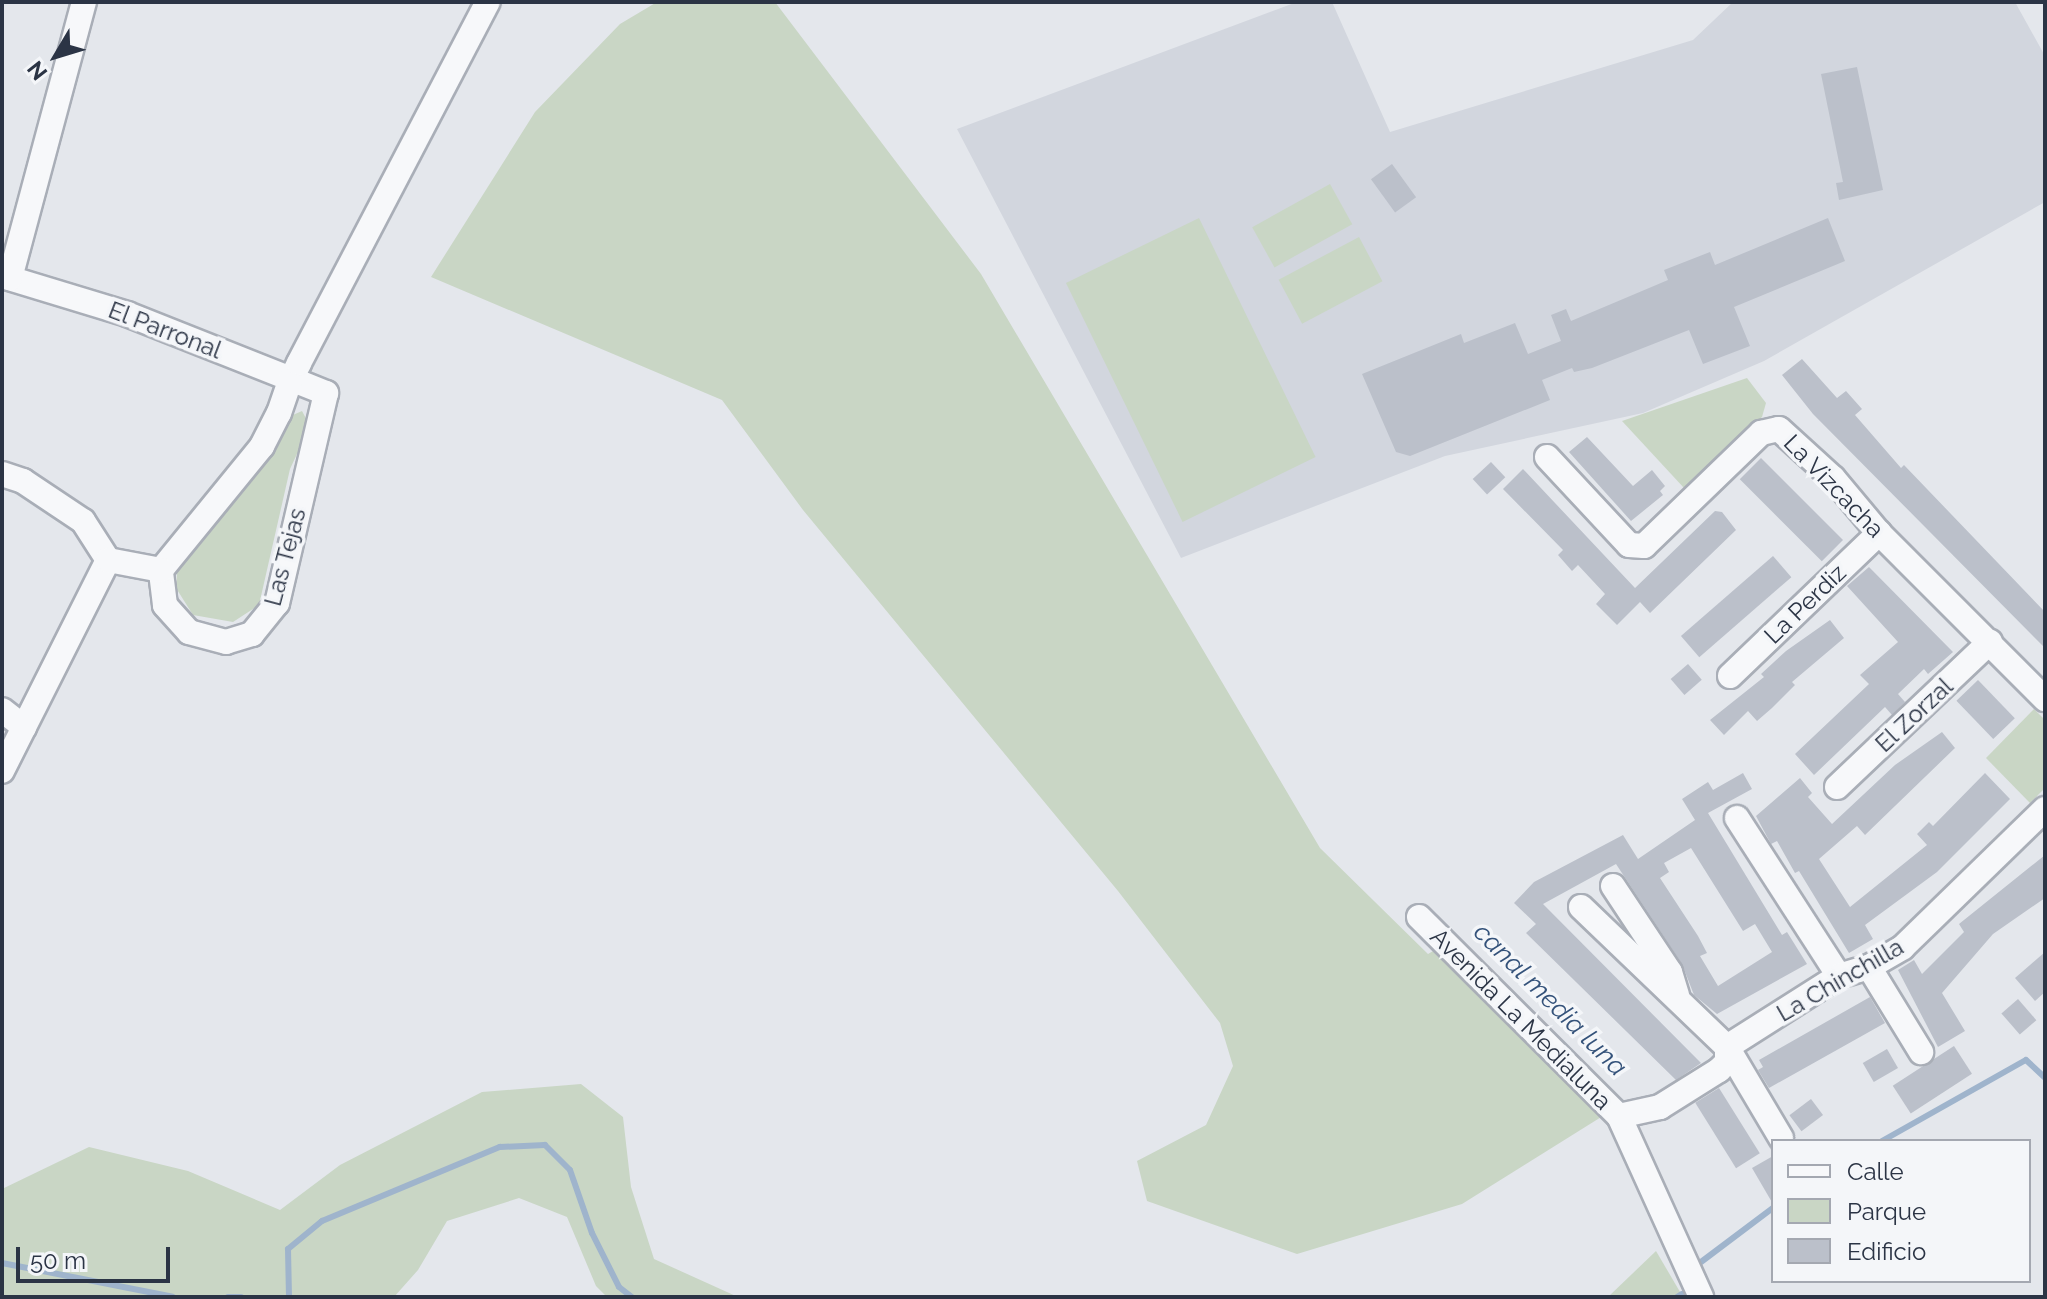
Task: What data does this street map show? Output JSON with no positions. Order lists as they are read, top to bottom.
{
  "streets": {
    "street": [
      "El Parronal",
      "La Vizcacha",
      "Las Tejas",
      "La Perdiz",
      "El Zorzal",
      "La Chinchilla",
      "Avenida La Medialuna"
    ]
  },
  "crossings": [
    ["El Parronal", "Las Tejas"],
    ["La Vizcacha", "La Perdiz"],
    ["La Vizcacha", "El Zorzal"],
    ["La Chinchilla", "Avenida La Medialuna"]
  ],
  "water": ["canal media luna"],
  "legend": ["Calle", "Parque", "Edificio"],
  "scale_bar": "50 m",
  "north": "bottom left"
}
